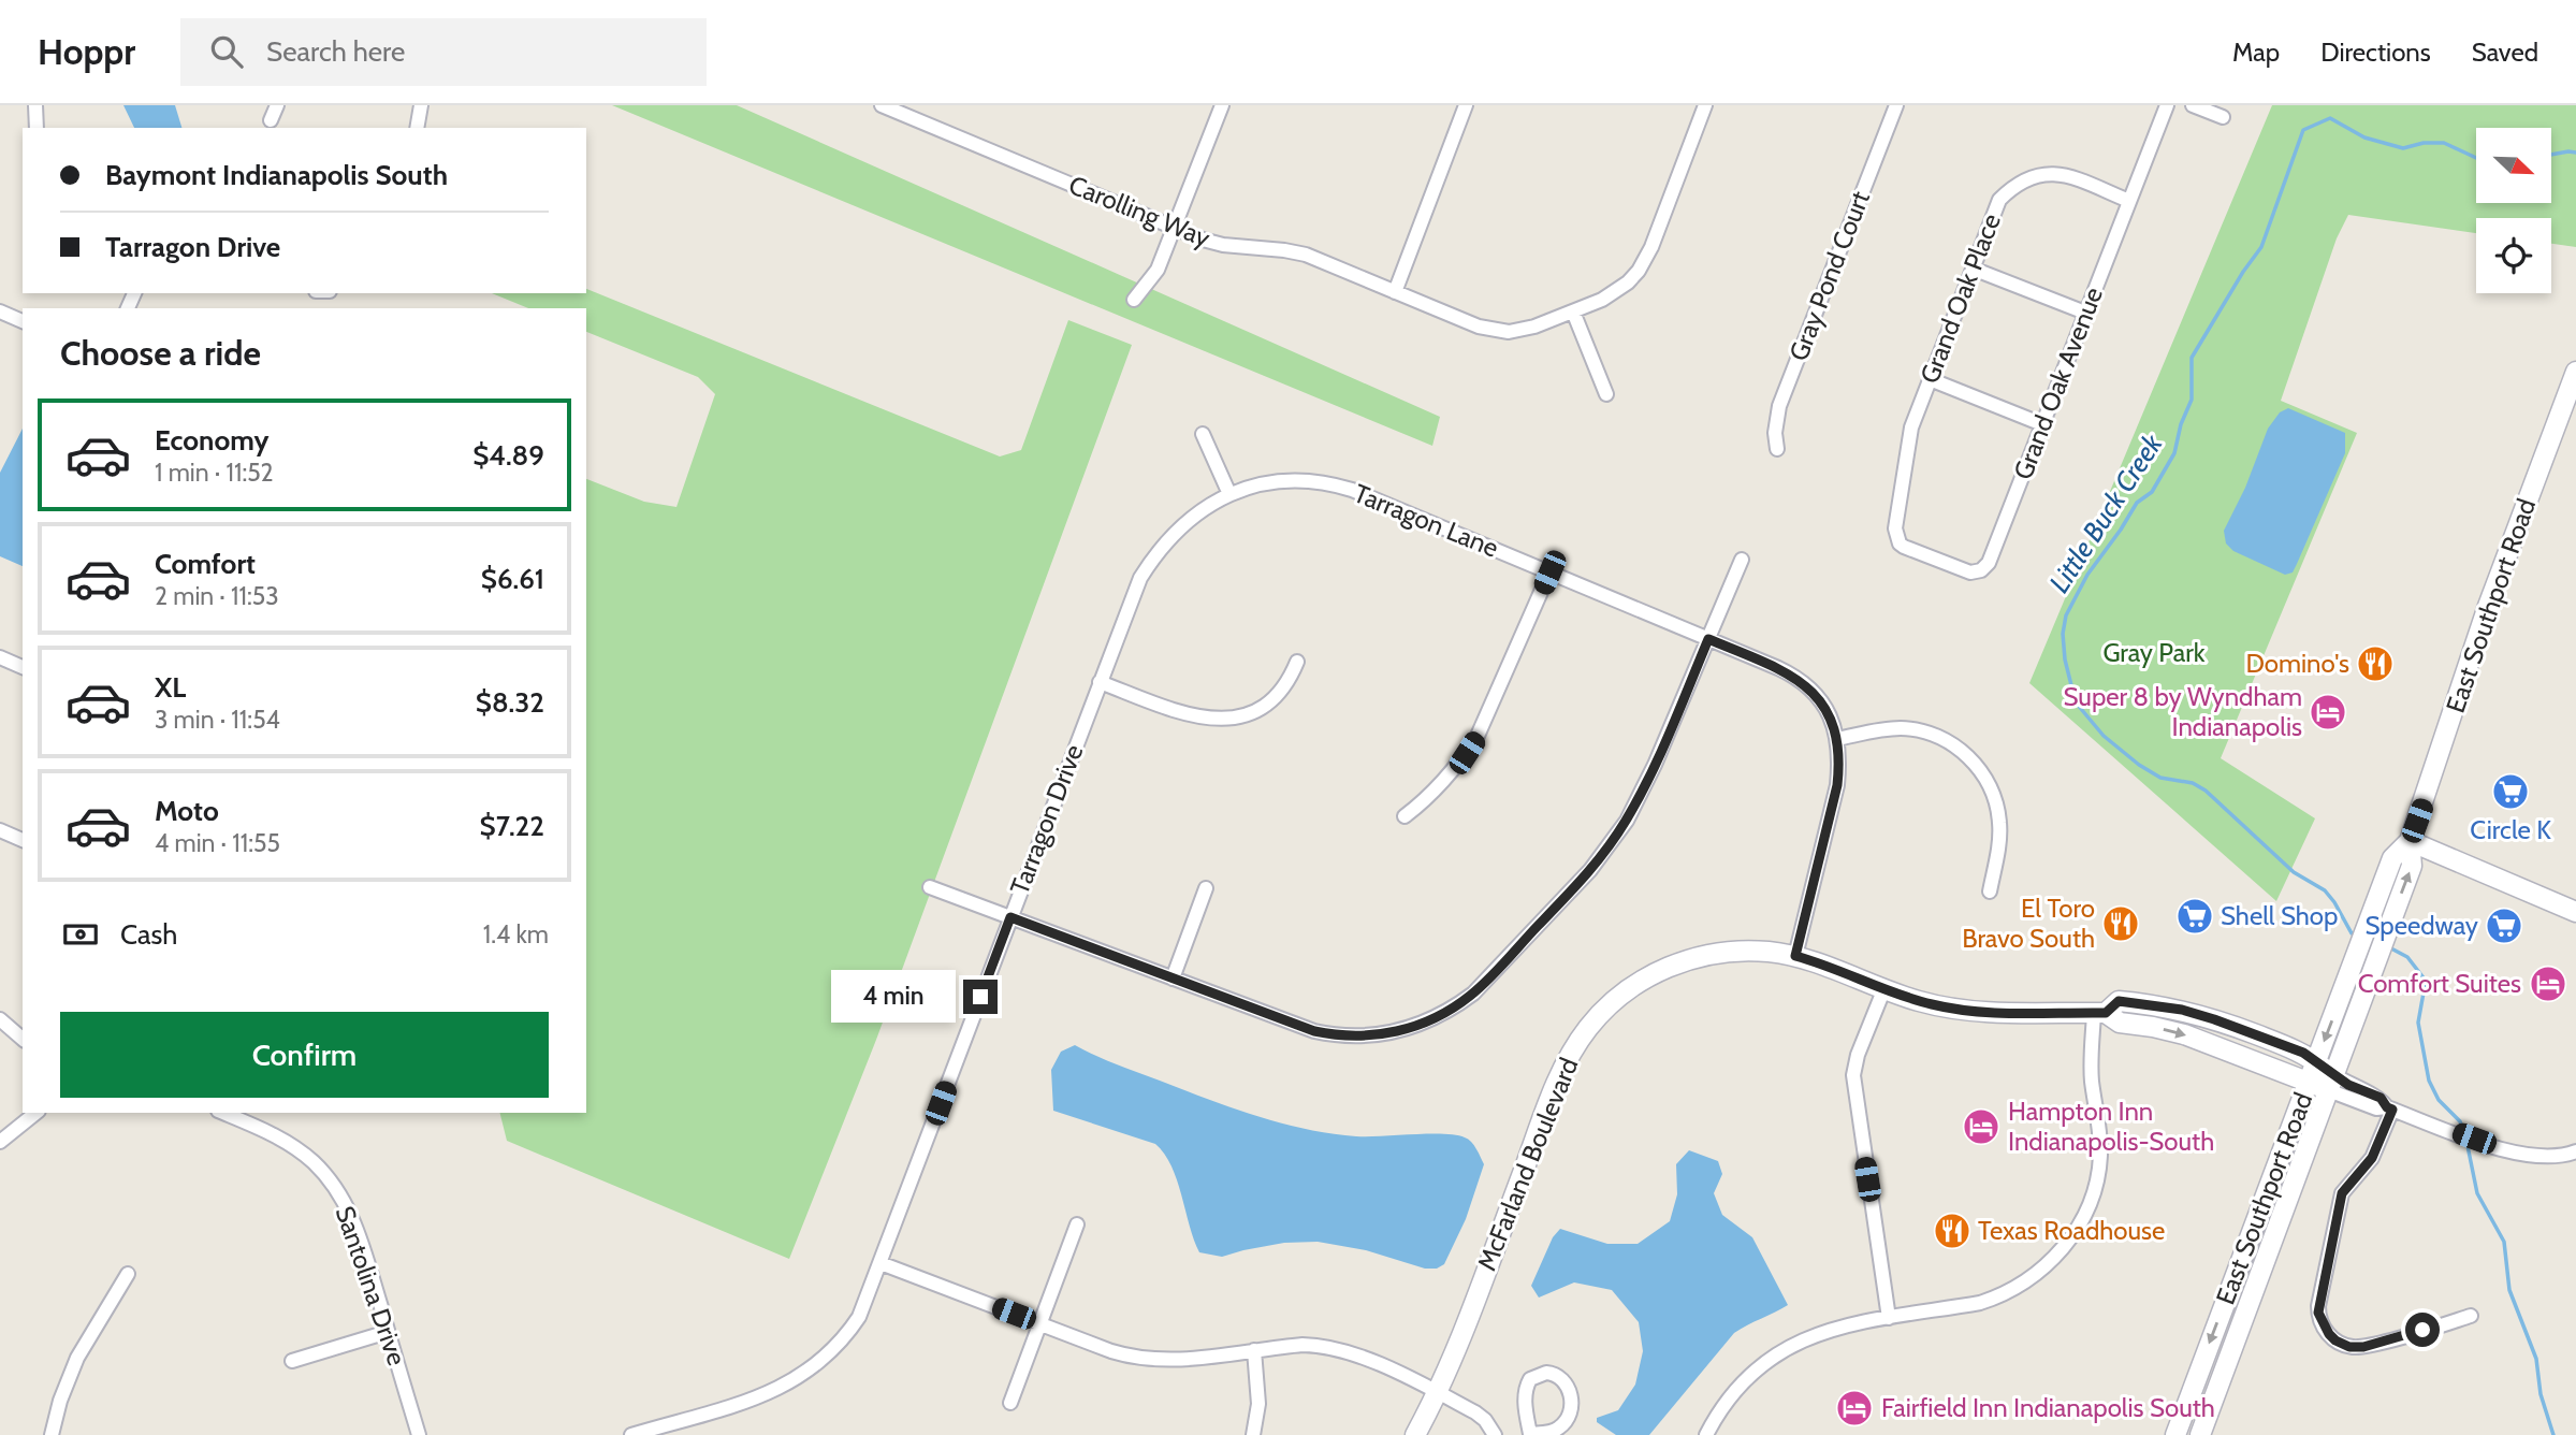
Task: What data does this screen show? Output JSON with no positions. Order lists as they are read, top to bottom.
{
  "streets": {
    "main road": ["East Southport Road", "McFarland Boulevard"],
    "street": [
      "Carolling Way",
      "Gray Pond Court",
      "Grand Oak Place",
      "Grand Oak Avenue",
      "Tarragon Lane",
      "Tarragon Drive",
      "Santolina Drive"
    ]
  },
  "crossings": [
    ["Grand Oak Place", "Grand Oak Avenue"],
    ["Tarragon Lane", "Tarragon Drive"],
    ["East Southport Road", "McFarland Boulevard"]
  ],
  "water": ["Little Buck Creek"],
  "parks": ["Gray Park"],
  "places": {
    "restaurant": ["Domino's", "El Toro Bravo South", "Texas Roadhouse"],
    "hotel": [
      "Super 8 by Wyndham Indianapolis",
      "Comfort Suites",
      "Hampton Inn Indianapolis-South",
      "Fairfield Inn Indianapolis South"
    ],
    "supermarket": ["Circle K", "Shell Shop", "Speedway"]
  },
  "north": "bottom right",
  "page": {
    "header": "Hoppr",
    "search": "Search here",
    "nav": ["Map", "Directions", "Saved"],
    "banner": ["Baymont Indianapolis South", "Tarragon Drive"],
    "heading": "Choose a ride",
    "list": [
      {
        "name": "Economy",
        "note": "1 min · 11:52",
        "value": "$4.89"
      },
      {
        "name": "Comfort",
        "note": "2 min · 11:53",
        "value": "$6.61"
      },
      {
        "name": "XL",
        "note": "3 min · 11:54",
        "value": "$8.32"
      },
      {
        "name": "Moto",
        "note": "4 min · 11:55",
        "value": "$7.22"
      }
    ],
    "pay": ["Cash", "1.4 km"],
    "bubble": "4 min",
    "buttons": "Confirm"
  }
}
